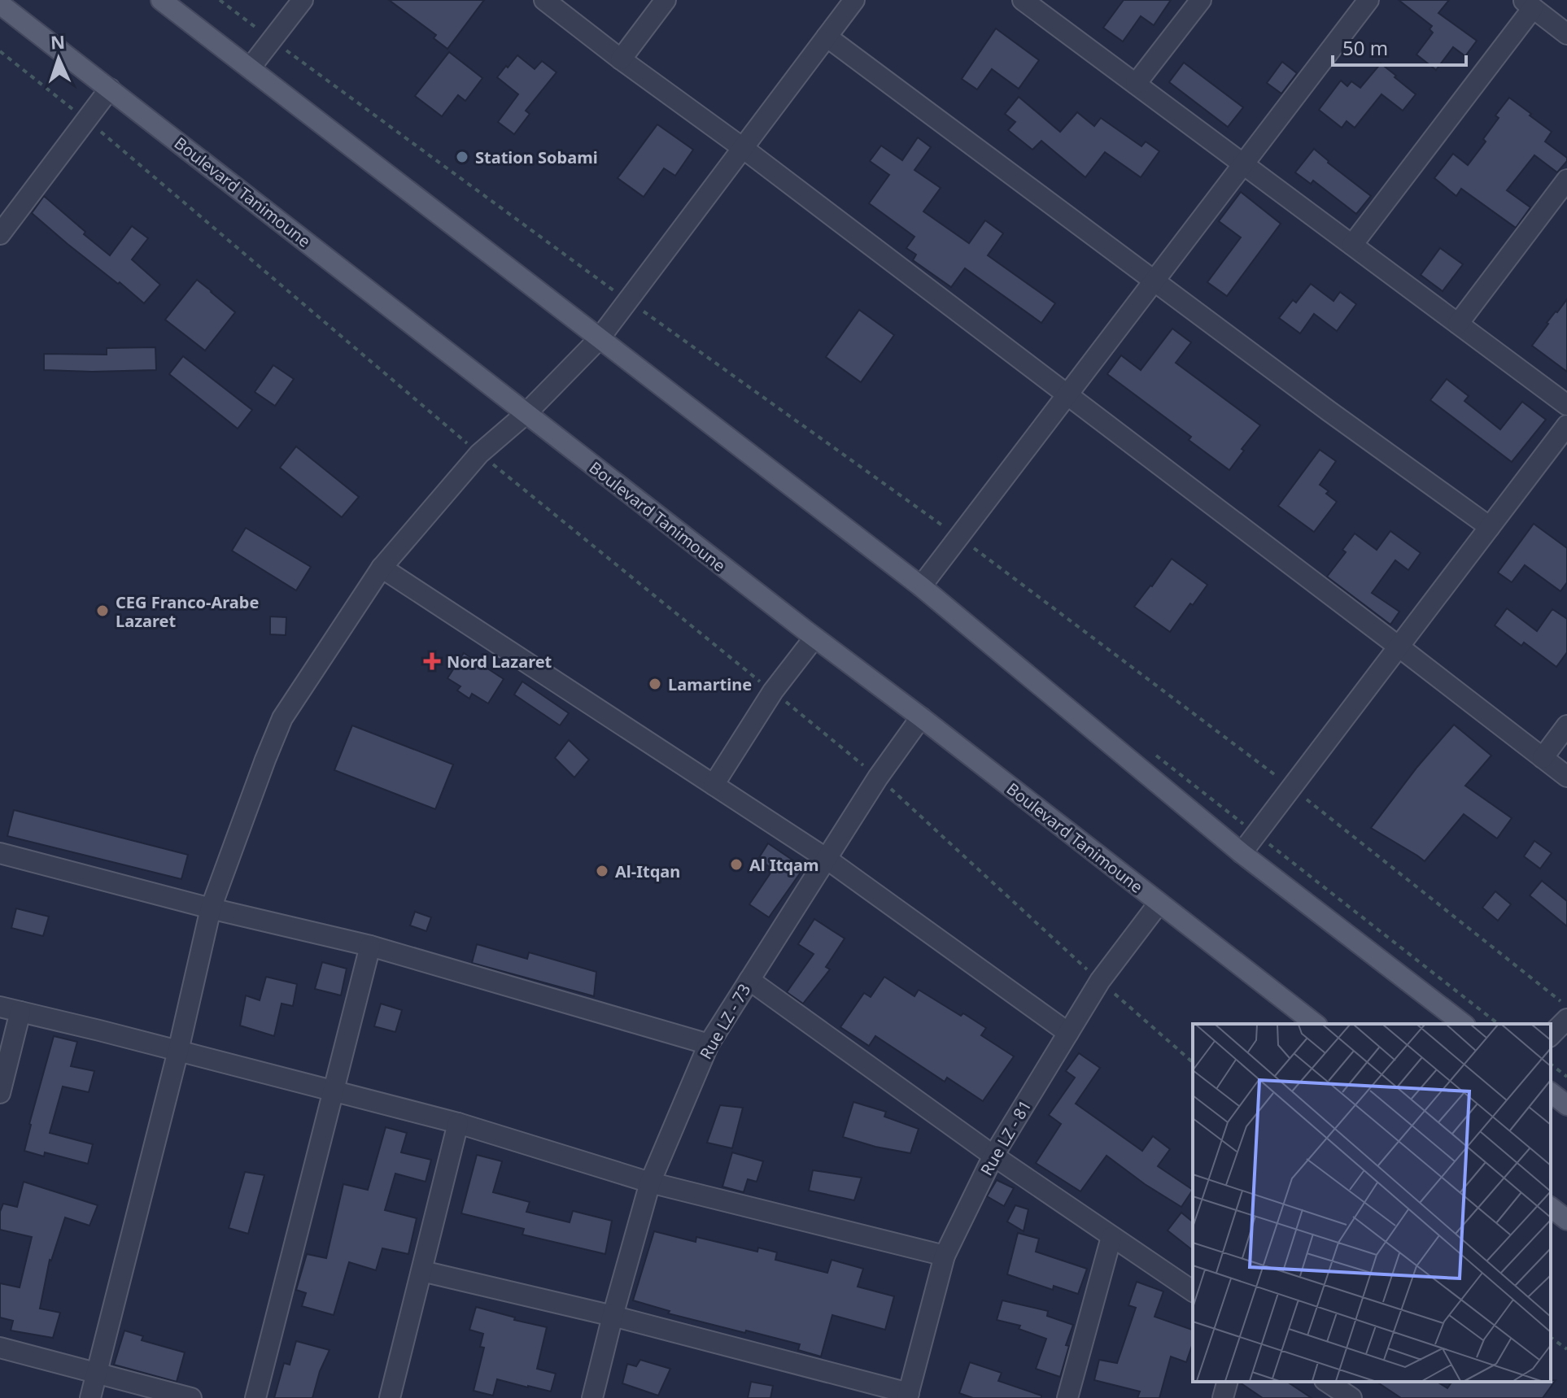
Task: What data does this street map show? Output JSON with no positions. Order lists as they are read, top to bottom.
{
  "streets": {
    "main road": ["Boulevard Tanimoune"],
    "street": ["Rue LZ - 73", "Rue LZ - 81"]
  },
  "crossings": [
    ["Boulevard Tanimoune", "Rue LZ - 73"],
    ["Boulevard Tanimoune", "Rue LZ - 81"]
  ],
  "places": {
    "other": [
      "Station Sobami",
      "CEG Franco-Arabe Lazaret",
      "Lamartine",
      "Al Itqam",
      "Al-Itqan"
    ],
    "health": ["Nord Lazaret"]
  },
  "scale_bar": "50 m",
  "north": "top"
}
